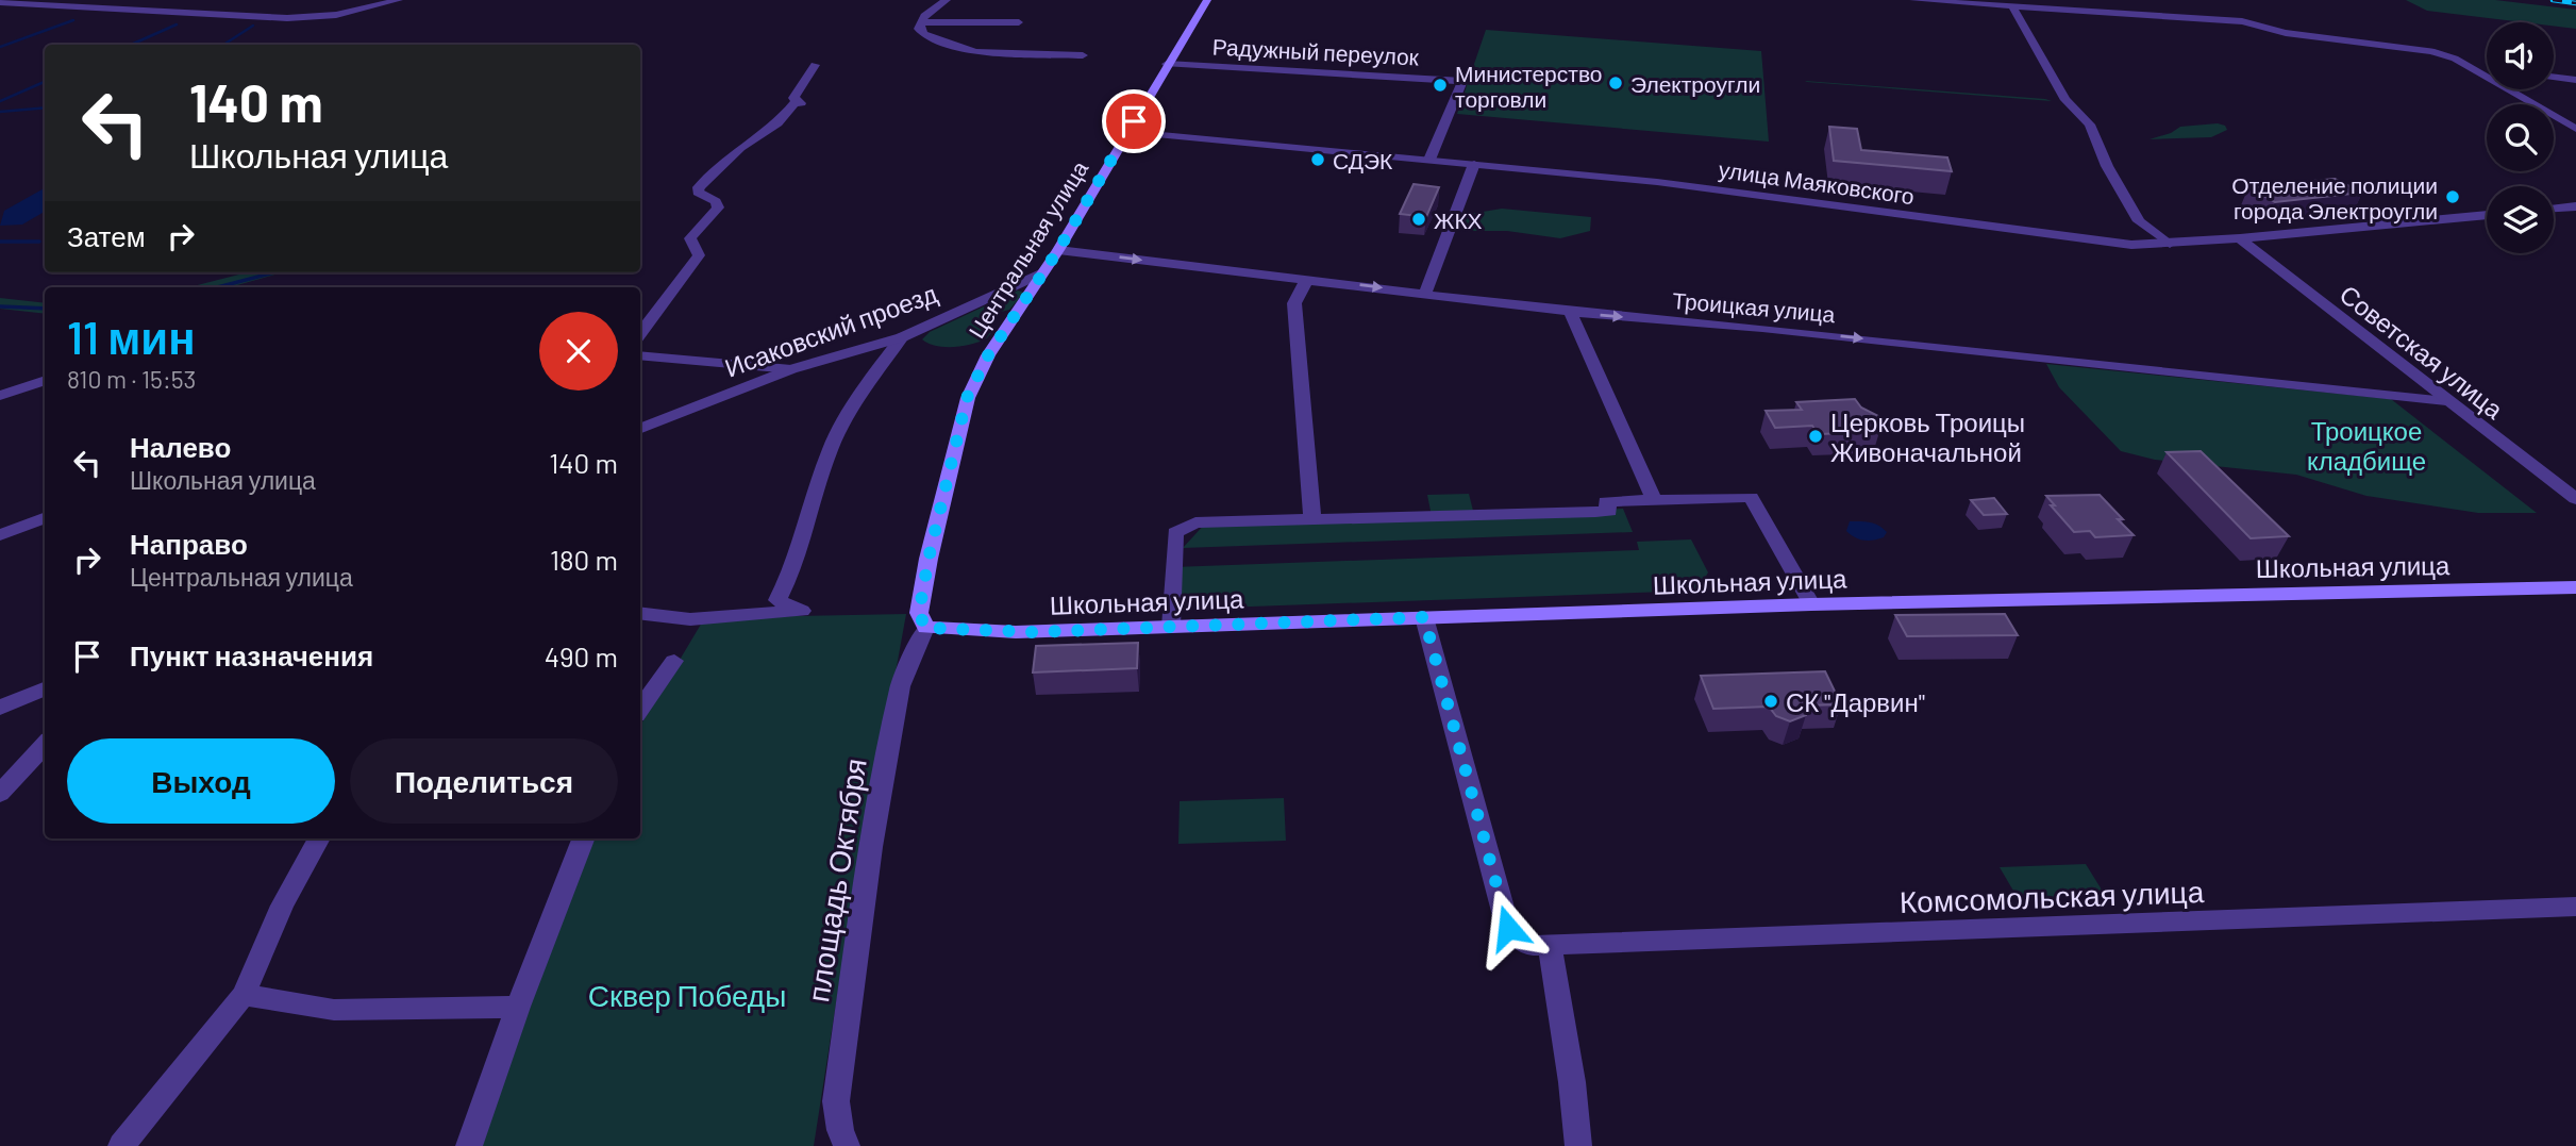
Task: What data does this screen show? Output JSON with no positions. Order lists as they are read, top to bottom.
{
  "streets": {
    "main road": ["Центральная улица", "Школьная улица"],
    "street": [
      "Радужный переулок",
      "улица Маяковского",
      "Троицкая улица",
      "Исаковский проезд",
      "Советская улица",
      "площадь Октября",
      "Комсомольская улица"
    ]
  },
  "crossings": [
    ["Радужный переулок", "улица Маяковского"],
    ["Радужный переулок", "Центральная улица"],
    ["улица Маяковского", "Центральная улица"],
    ["улица Маяковского", "Советская улица"],
    ["Центральная улица", "Троицкая улица"],
    ["Центральная улица", "Исаковский проезд"],
    ["Центральная улица", "Школьная улица"],
    ["Центральная улица", "площадь Октября"],
    ["Троицкая улица", "Советская улица"],
    ["Школьная улица", "площадь Октября"]
  ],
  "one_way": ["Троицкая улица"],
  "parks": ["Троицкое кладбище", "Сквер Победы"],
  "places": [
    "Электроугли",
    "Министерство торговли",
    "СДЭК",
    "Отделение полиции города Электроугли",
    "ЖКХ",
    "Церковь Троицы Живоначальной",
    "СК \"Дарвин\""
  ],
  "page": {
    "turn": ["140 m", "Школьная улица"],
    "then": "Затем",
    "heading": ["11 мин", "810 m · 15:53"],
    "list": [
      {
        "name": "Налево",
        "note": "Школьная улица",
        "value": "140 m"
      },
      {
        "name": "Направо",
        "note": "Центральная улица",
        "value": "180 m"
      },
      {
        "name": "Пункт назначения",
        "value": "490 m"
      }
    ],
    "buttons": ["Выход", "Поделиться"]
  }
}
